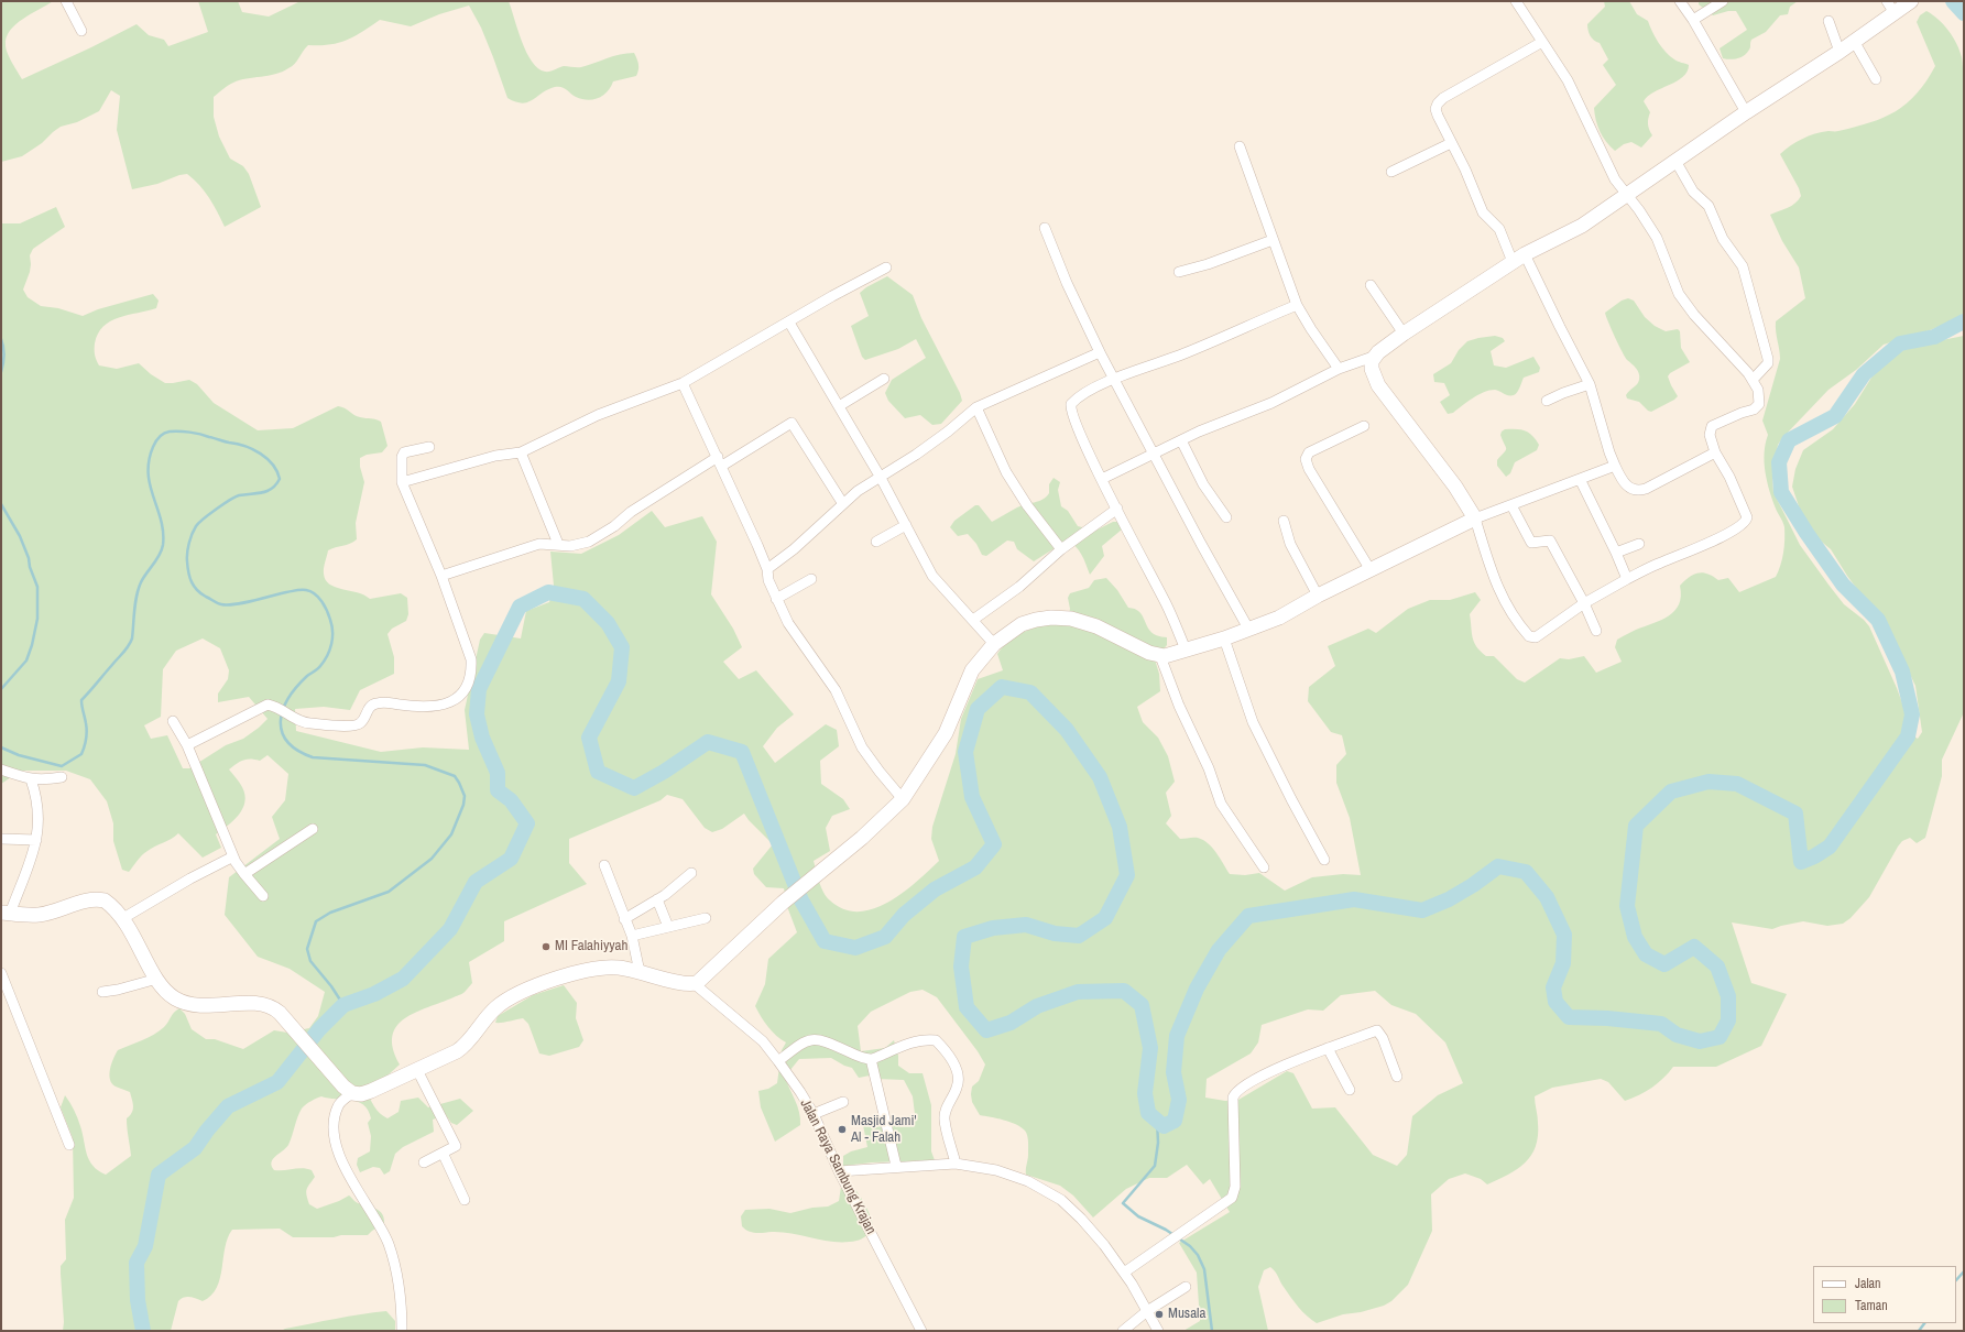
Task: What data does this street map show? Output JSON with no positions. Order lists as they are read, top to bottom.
{
  "streets": {
    "street": ["Jalan Raya Sambung Krajan"]
  },
  "places": ["MI Falahiyyah", "Masjid Jami' Al - Falah", "Musala"],
  "legend": ["Jalan", "Taman"]
}
